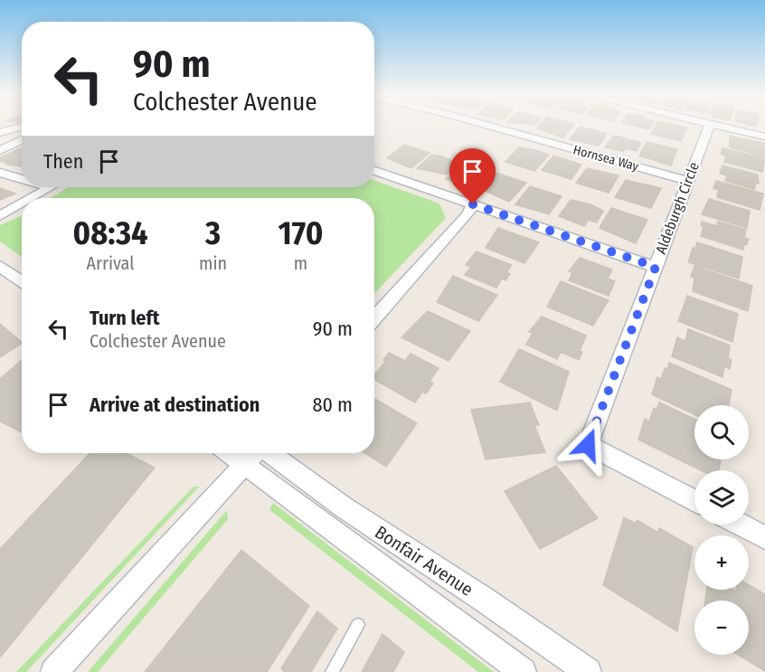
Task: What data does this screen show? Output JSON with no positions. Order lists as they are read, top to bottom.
{
  "streets": {
    "street": ["Hornsea Way", "Aldeburgh Circle", "Bonfair Avenue"]
  },
  "crossings": [
    ["Hornsea Way", "Aldeburgh Circle"]
  ],
  "page": {
    "turn": ["90 m", "Colchester Avenue"],
    "then": "Then",
    "eta": [
      "08:34",
      "Arrival",
      "3",
      "min",
      "170",
      "m"
    ],
    "list": [
      {
        "name": "Turn left",
        "note": "Colchester Avenue",
        "value": "90 m"
      },
      {
        "name": "Arrive at destination",
        "value": "80 m"
      }
    ],
    "map_buttons": ["+", "−"]
  }
}
